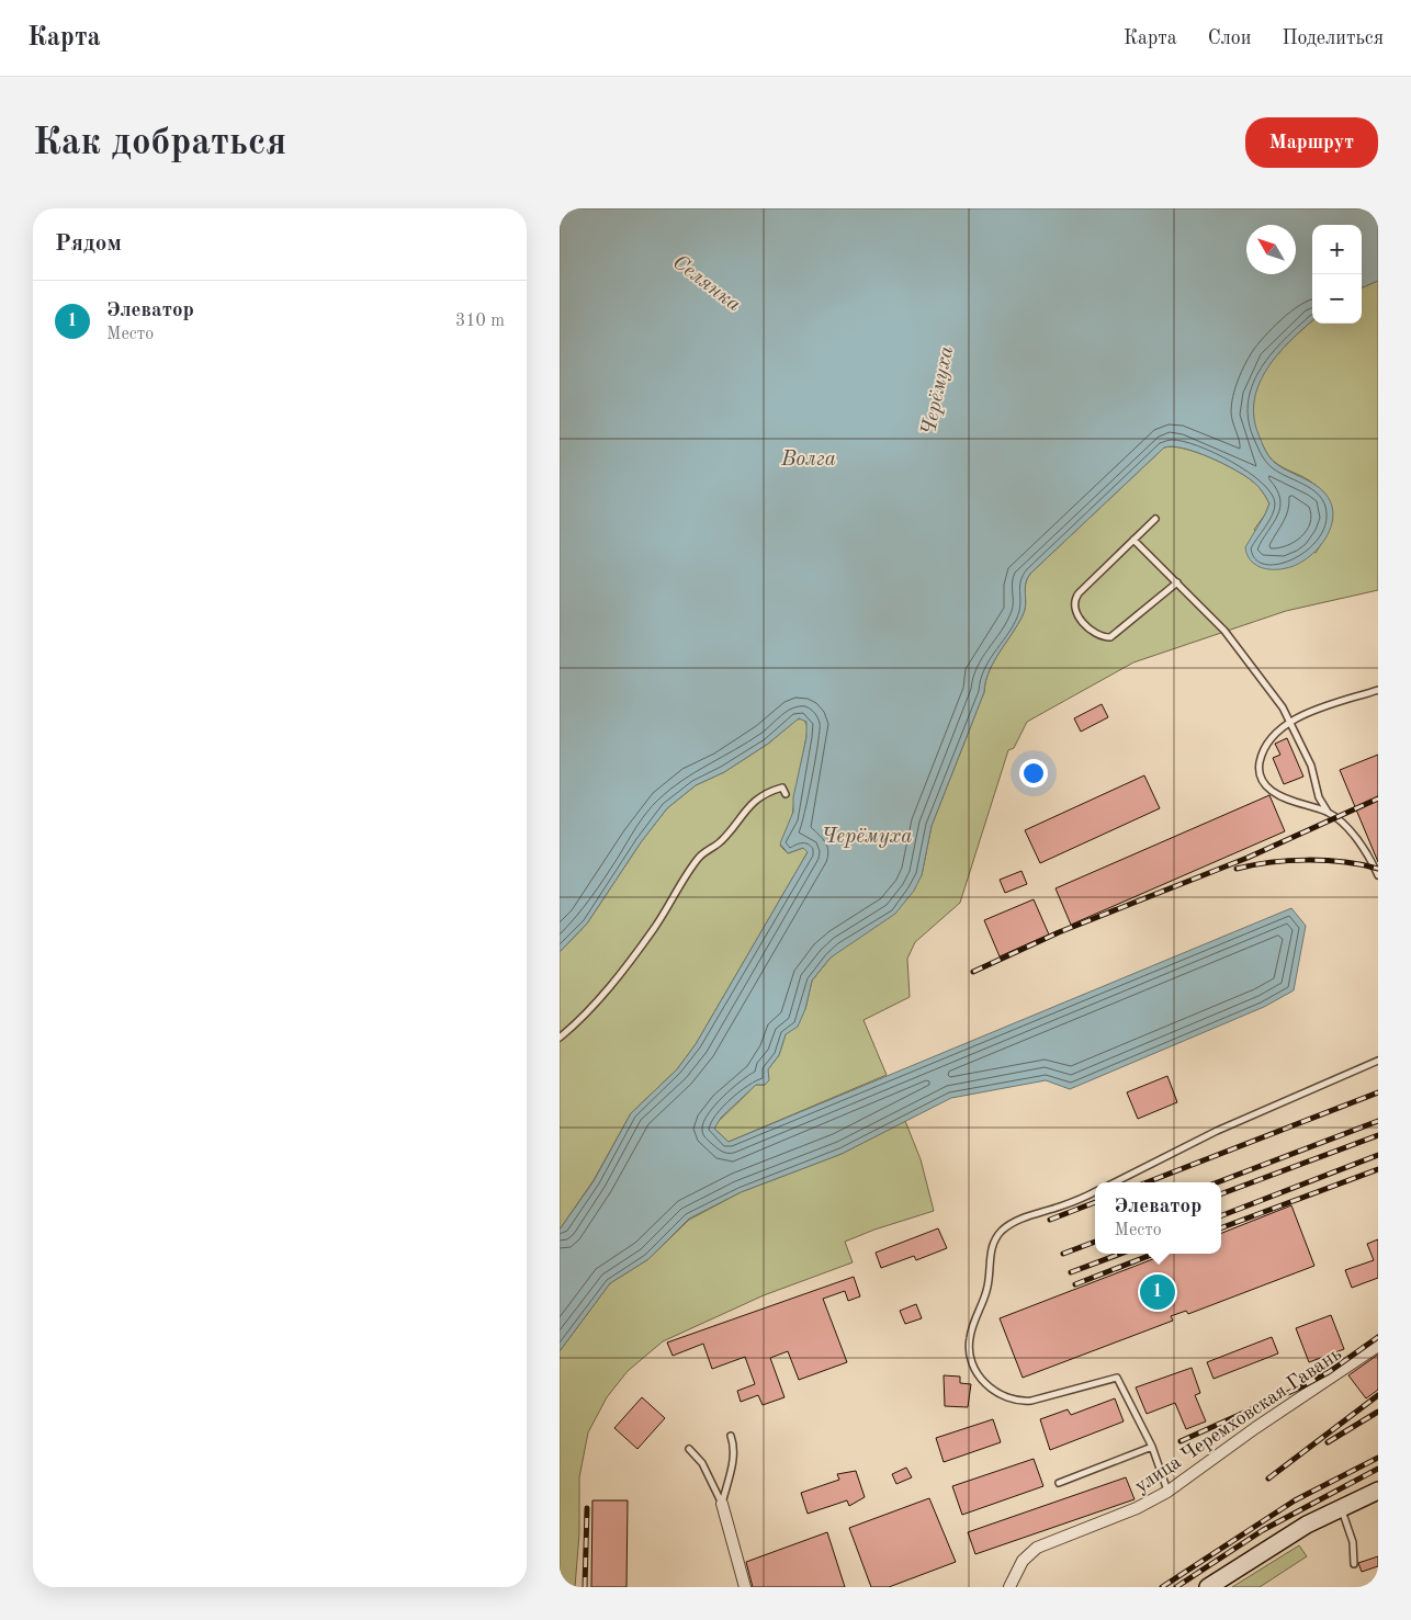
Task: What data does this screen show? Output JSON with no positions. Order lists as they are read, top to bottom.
{
  "streets": {
    "street": ["улица Черемховская Гавань"]
  },
  "water": ["Селянка", "Черёмуха", "Волга"],
  "north": "top left",
  "page": {
    "header": "Карта",
    "nav": ["Карта", "Слои", "Поделиться"],
    "buttons": "Маршрут",
    "title": "Как добраться",
    "heading": "Рядом",
    "map_buttons": ["+", "−"],
    "list": [
      {
        "mark": "1",
        "name": "Элеватор",
        "note": "Место",
        "value": "310 m"
      }
    ],
    "popup": ["Элеватор", "Место"],
    "pins": "1"
  }
}
